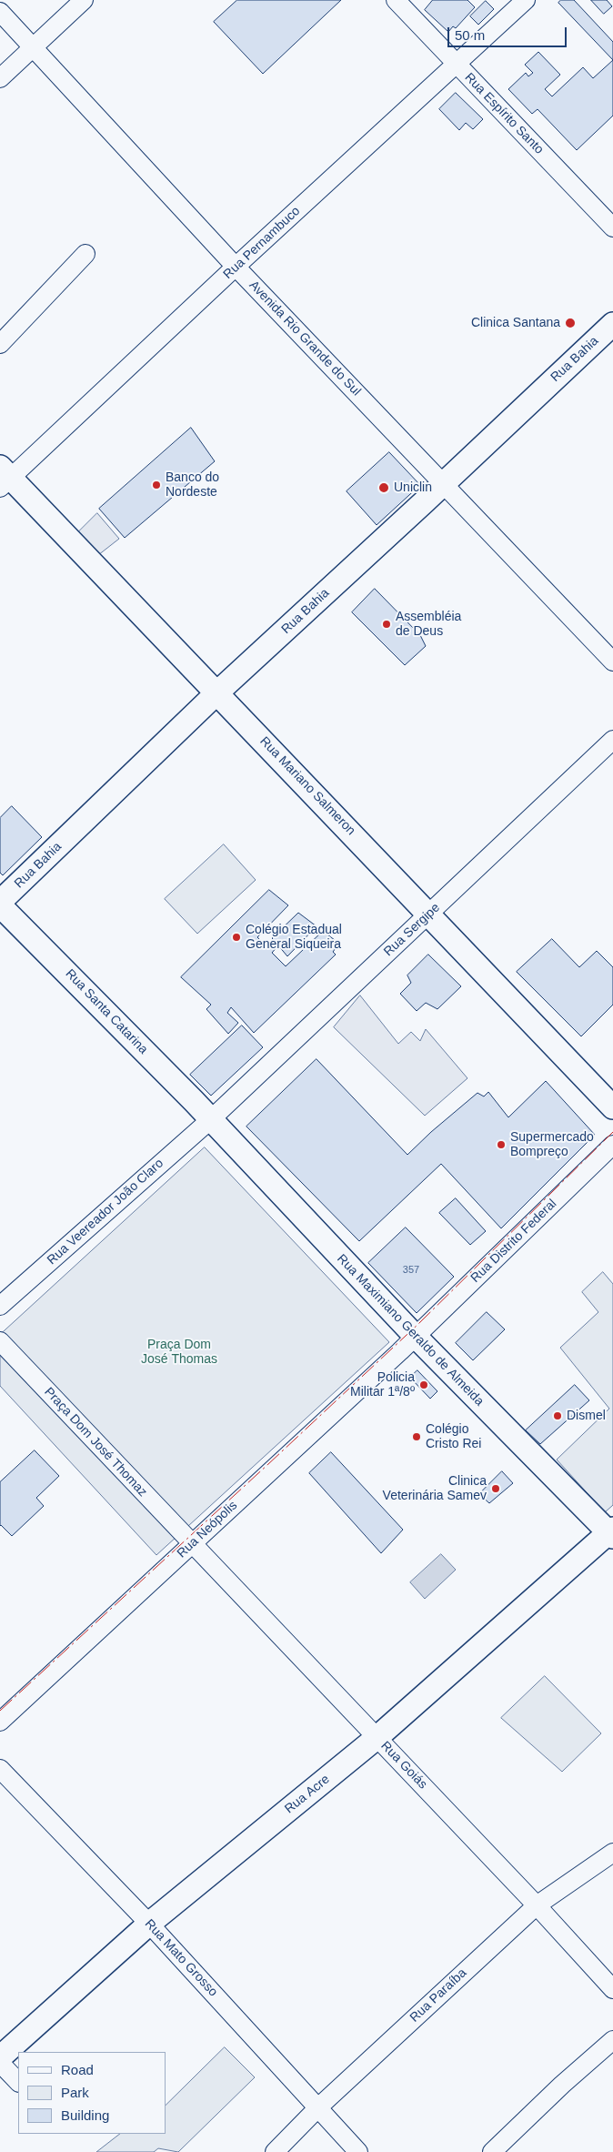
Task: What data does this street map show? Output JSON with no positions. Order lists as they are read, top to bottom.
{
  "streets": {
    "main road": [
      "Rua Bahia",
      "Rua Mariano Salmeron",
      "Rua Santa Catarina",
      "Rua Maximiano Geraldo de Almeida",
      "Rua Acre"
    ],
    "street": [
      "Rua Espírito Santo",
      "Rua Pernambuco",
      "Avenida Rio Grande do Sul",
      "Rua Sergipe",
      "Rua Veereador João Claro",
      "Rua Distrito Federal",
      "Praça Dom José Thomaz",
      "Rua Neópolis",
      "Rua Goiás",
      "Rua Mato Grosso",
      "Rua Paraíba"
    ]
  },
  "crossings": [
    ["Rua Espírito Santo", "Rua Pernambuco"],
    ["Rua Pernambuco", "Avenida Rio Grande do Sul"],
    ["Rua Pernambuco", "Rua Mariano Salmeron"],
    ["Avenida Rio Grande do Sul", "Rua Bahia"],
    ["Rua Bahia", "Rua Mariano Salmeron"],
    ["Rua Mariano Salmeron", "Rua Sergipe"],
    ["Rua Sergipe", "Rua Santa Catarina"],
    ["Rua Sergipe", "Rua Veereador João Claro"],
    ["Rua Sergipe", "Rua Maximiano Geraldo de Almeida"],
    ["Rua Santa Catarina", "Rua Veereador João Claro"],
    ["Rua Santa Catarina", "Rua Maximiano Geraldo de Almeida"],
    ["Rua Veereador João Claro", "Rua Maximiano Geraldo de Almeida"],
    ["Rua Distrito Federal", "Rua Maximiano Geraldo de Almeida"],
    ["Rua Distrito Federal", "Rua Neópolis"],
    ["Rua Maximiano Geraldo de Almeida", "Rua Neópolis"],
    ["Rua Maximiano Geraldo de Almeida", "Rua Acre"],
    ["Praça Dom José Thomaz", "Rua Neópolis"],
    ["Praça Dom José Thomaz", "Rua Goiás"],
    ["Rua Neópolis", "Rua Goiás"],
    ["Rua Goiás", "Rua Acre"],
    ["Rua Goiás", "Rua Paraíba"],
    ["Rua Acre", "Rua Mato Grosso"],
    ["Rua Mato Grosso", "Rua Paraíba"]
  ],
  "parks": ["Praça Dom José Thomas"],
  "places": [
    "Clinica Santana",
    "Banco do Nordeste",
    "Uniclin",
    "Assembléia de Deus",
    "Colégio Estadual General Siqueira",
    "Supermercado Bompreço",
    "Policia Militar 1ª/8º",
    "Dismel",
    "Colégio Cristo Rei",
    "Clinica Veterinária Samev"
  ],
  "house_numbers": ["357"],
  "legend": ["Road", "Park", "Building"],
  "scale_bar": "50 m"
}
